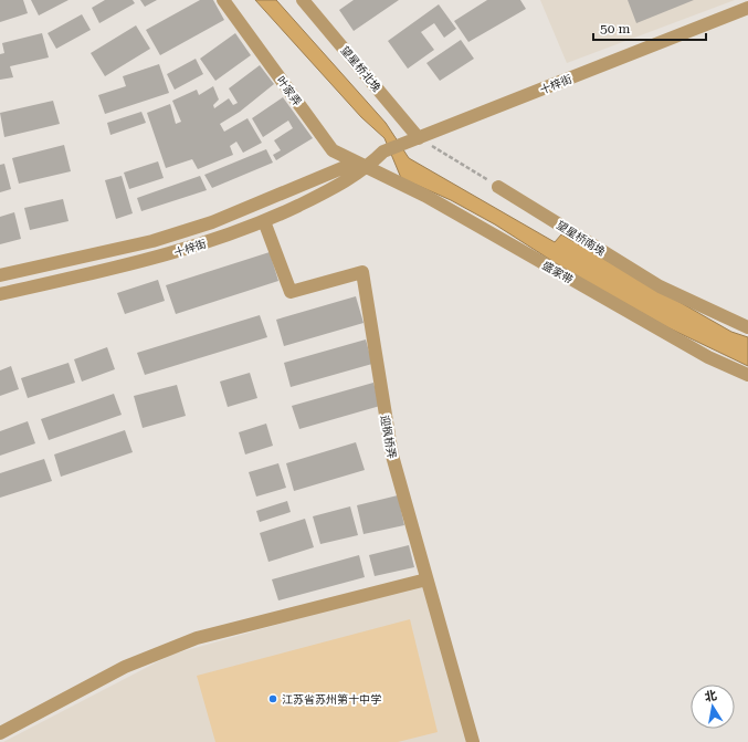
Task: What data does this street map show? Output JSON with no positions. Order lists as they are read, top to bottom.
{
  "streets": {
    "street": [
      "望星桥北堍",
      "十梓街",
      "叶家弄",
      "望星桥南堍",
      "盛家带",
      "迎枫桥弄"
    ]
  },
  "crossings": [
    ["望星桥北堍", "十梓街"],
    ["十梓街", "叶家弄"],
    ["十梓街", "盛家带"],
    ["十梓街", "迎枫桥弄"],
    ["叶家弄", "盛家带"]
  ],
  "places": ["江苏省苏州第十中学"],
  "scale_bar": "50 m",
  "north": "top"
}
